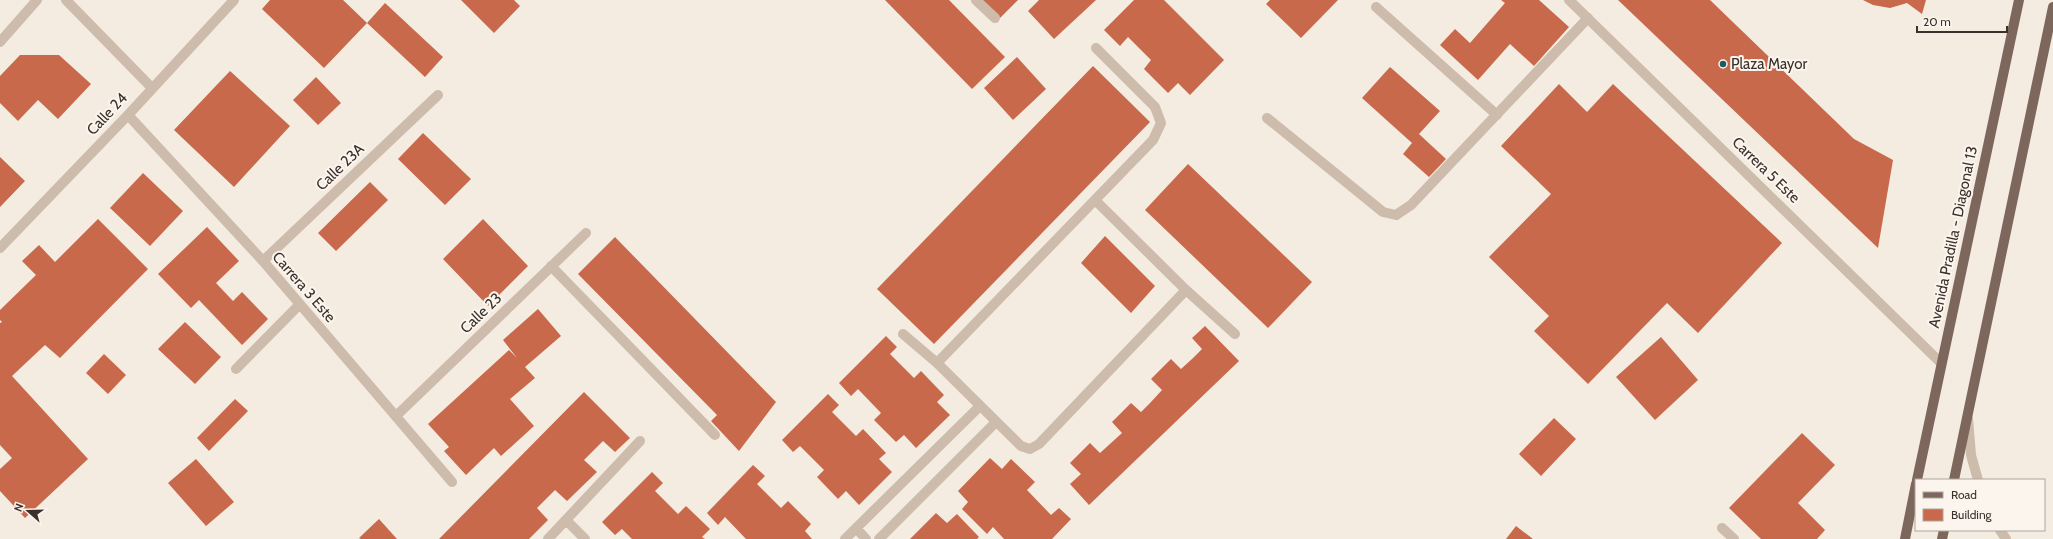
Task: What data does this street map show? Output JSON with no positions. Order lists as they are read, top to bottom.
{
  "streets": {
    "main road": ["Avenida Pradilla - Diagonal 13"],
    "street": [
      "Calle 24",
      "Calle 23A",
      "Carrera 5 Este",
      "Carrera 3 Este",
      "Calle 23"
    ]
  },
  "crossings": [
    ["Calle 24", "Carrera 3 Este"],
    ["Calle 23A", "Carrera 3 Este"],
    ["Carrera 5 Este", "Avenida Pradilla - Diagonal 13"],
    ["Carrera 3 Este", "Calle 23"]
  ],
  "places": ["Plaza Mayor"],
  "legend": ["Road", "Building"],
  "scale_bar": "20 m",
  "north": "left"
}
